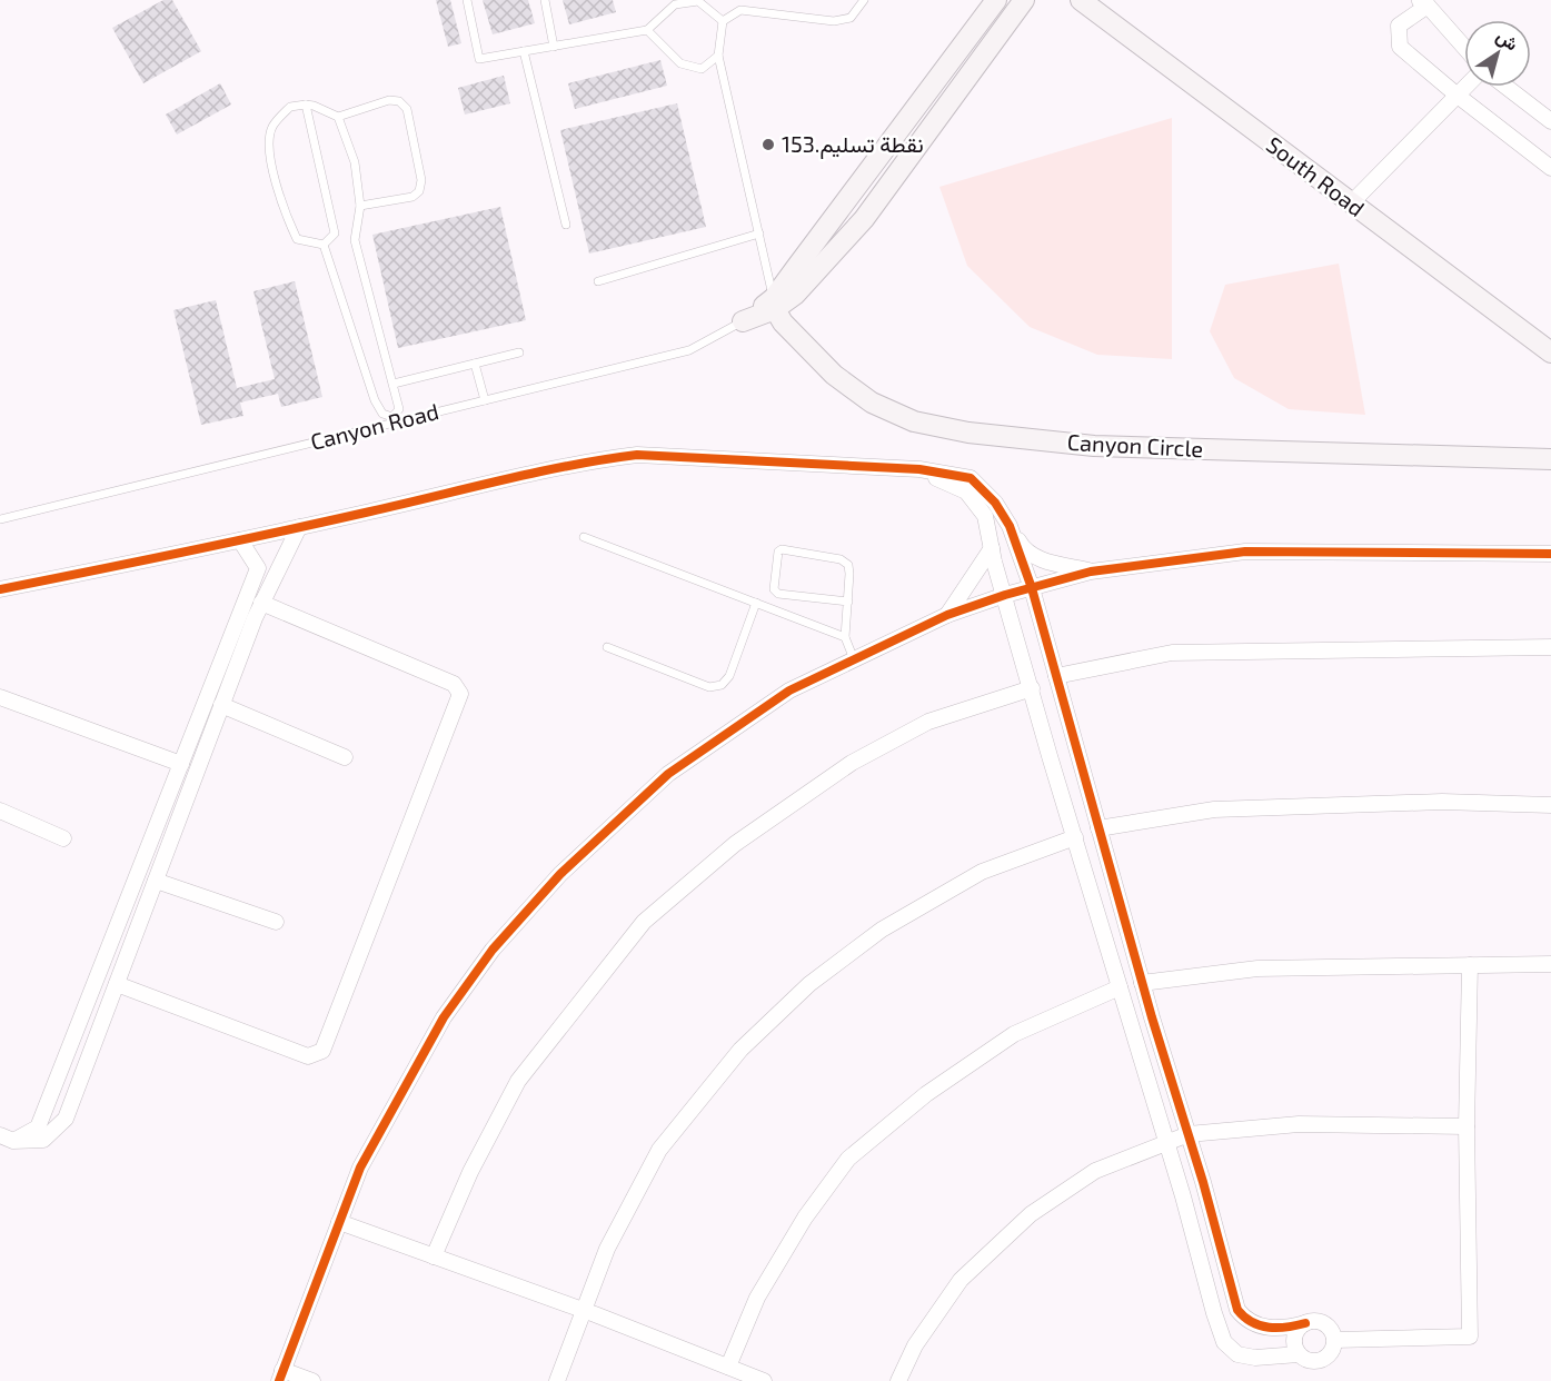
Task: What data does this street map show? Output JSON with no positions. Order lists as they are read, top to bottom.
{
  "streets": {
    "main road": ["South Road", "Canyon Road", "Canyon Circle"]
  },
  "crossings": [
    ["Canyon Road", "Canyon Circle"]
  ],
  "places": ["نقطة تسليم.153"],
  "north": "top right"
}
